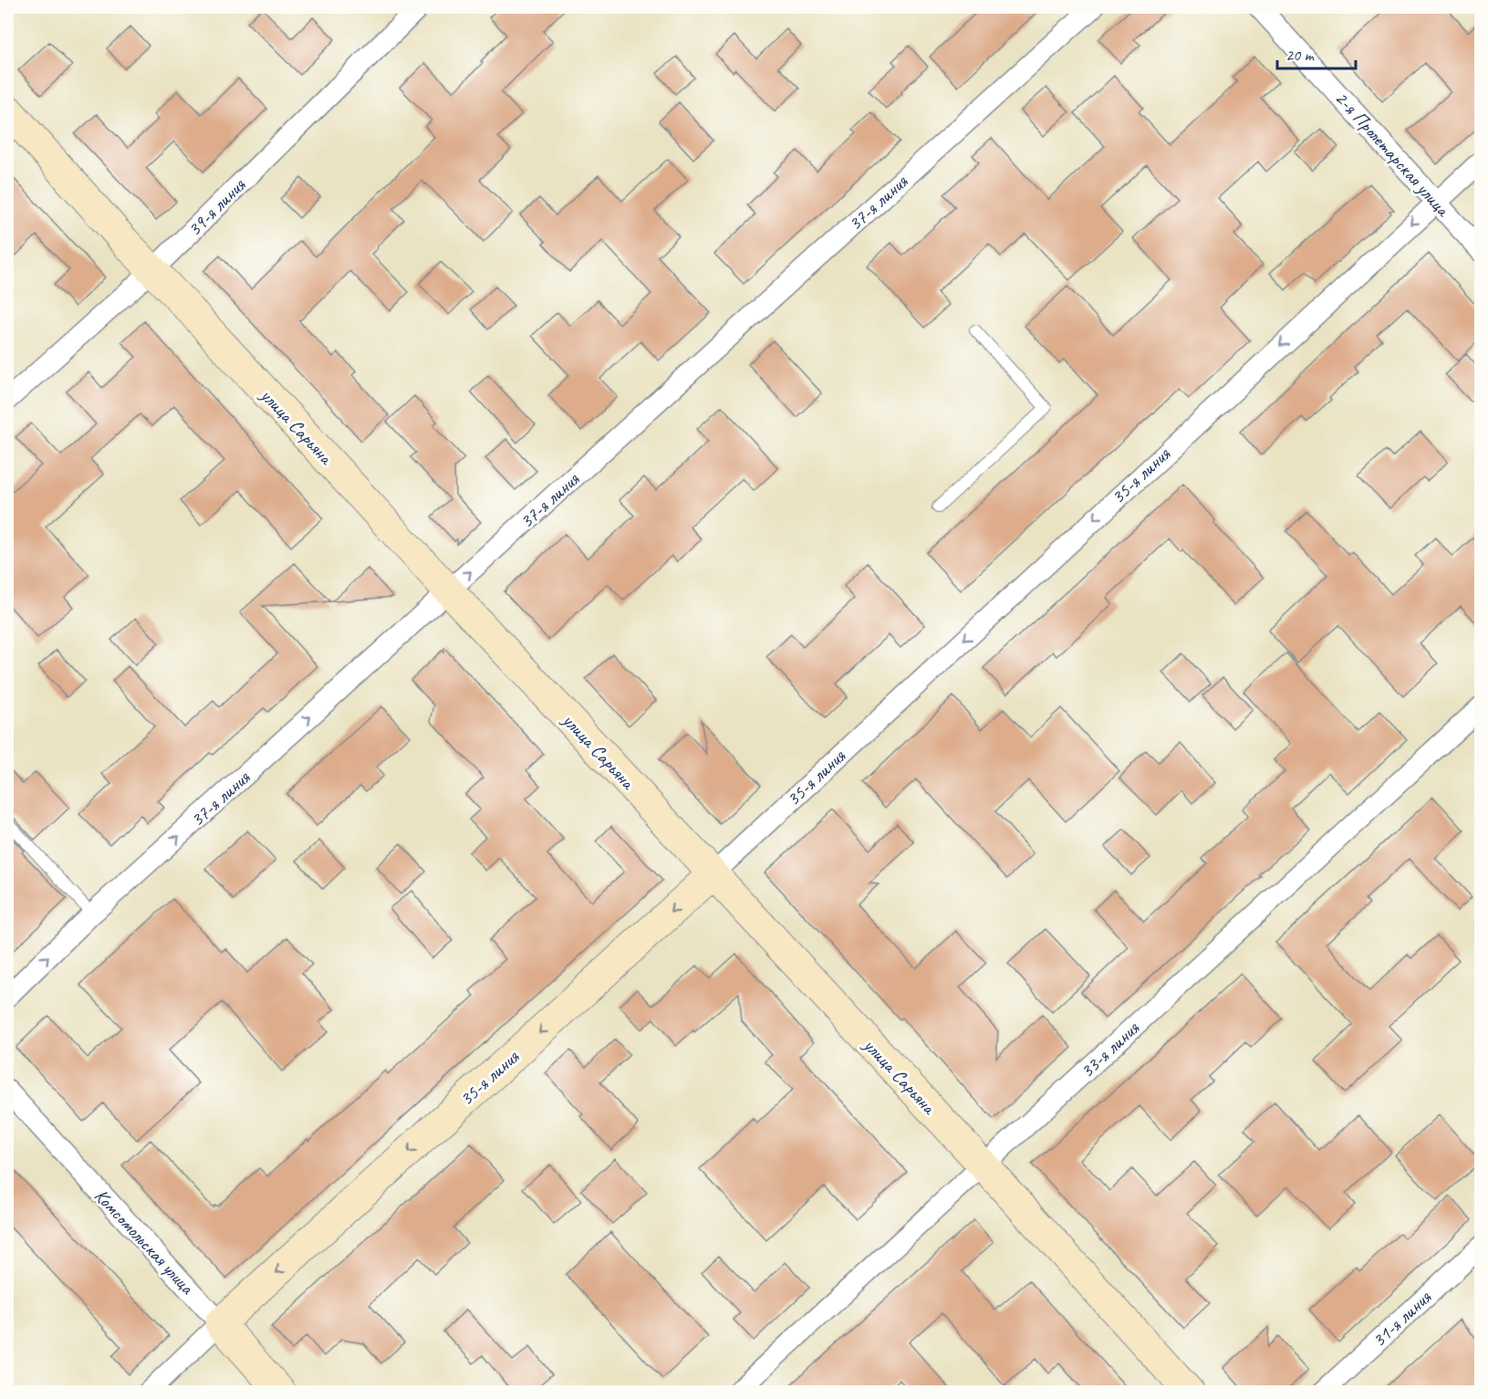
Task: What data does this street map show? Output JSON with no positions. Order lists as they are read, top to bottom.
{
  "streets": {
    "main road": ["улица Сарьяна", "35-я линия", "Комсомольская улица"],
    "street": [
      "2-я Пролетарская улица",
      "37-я линия",
      "39-я линия",
      "33-я линия",
      "31-я линия"
    ]
  },
  "crossings": [
    ["2-я Пролетарская улица", "35-я линия"],
    ["37-я линия", "улица Сарьяна"],
    ["39-я линия", "улица Сарьяна"],
    ["улица Сарьяна", "35-я линия"],
    ["улица Сарьяна", "33-я линия"],
    ["35-я линия", "Комсомольская улица"]
  ],
  "one_way": ["37-я линия", "35-я линия"],
  "scale_bar": "20 m"
}
